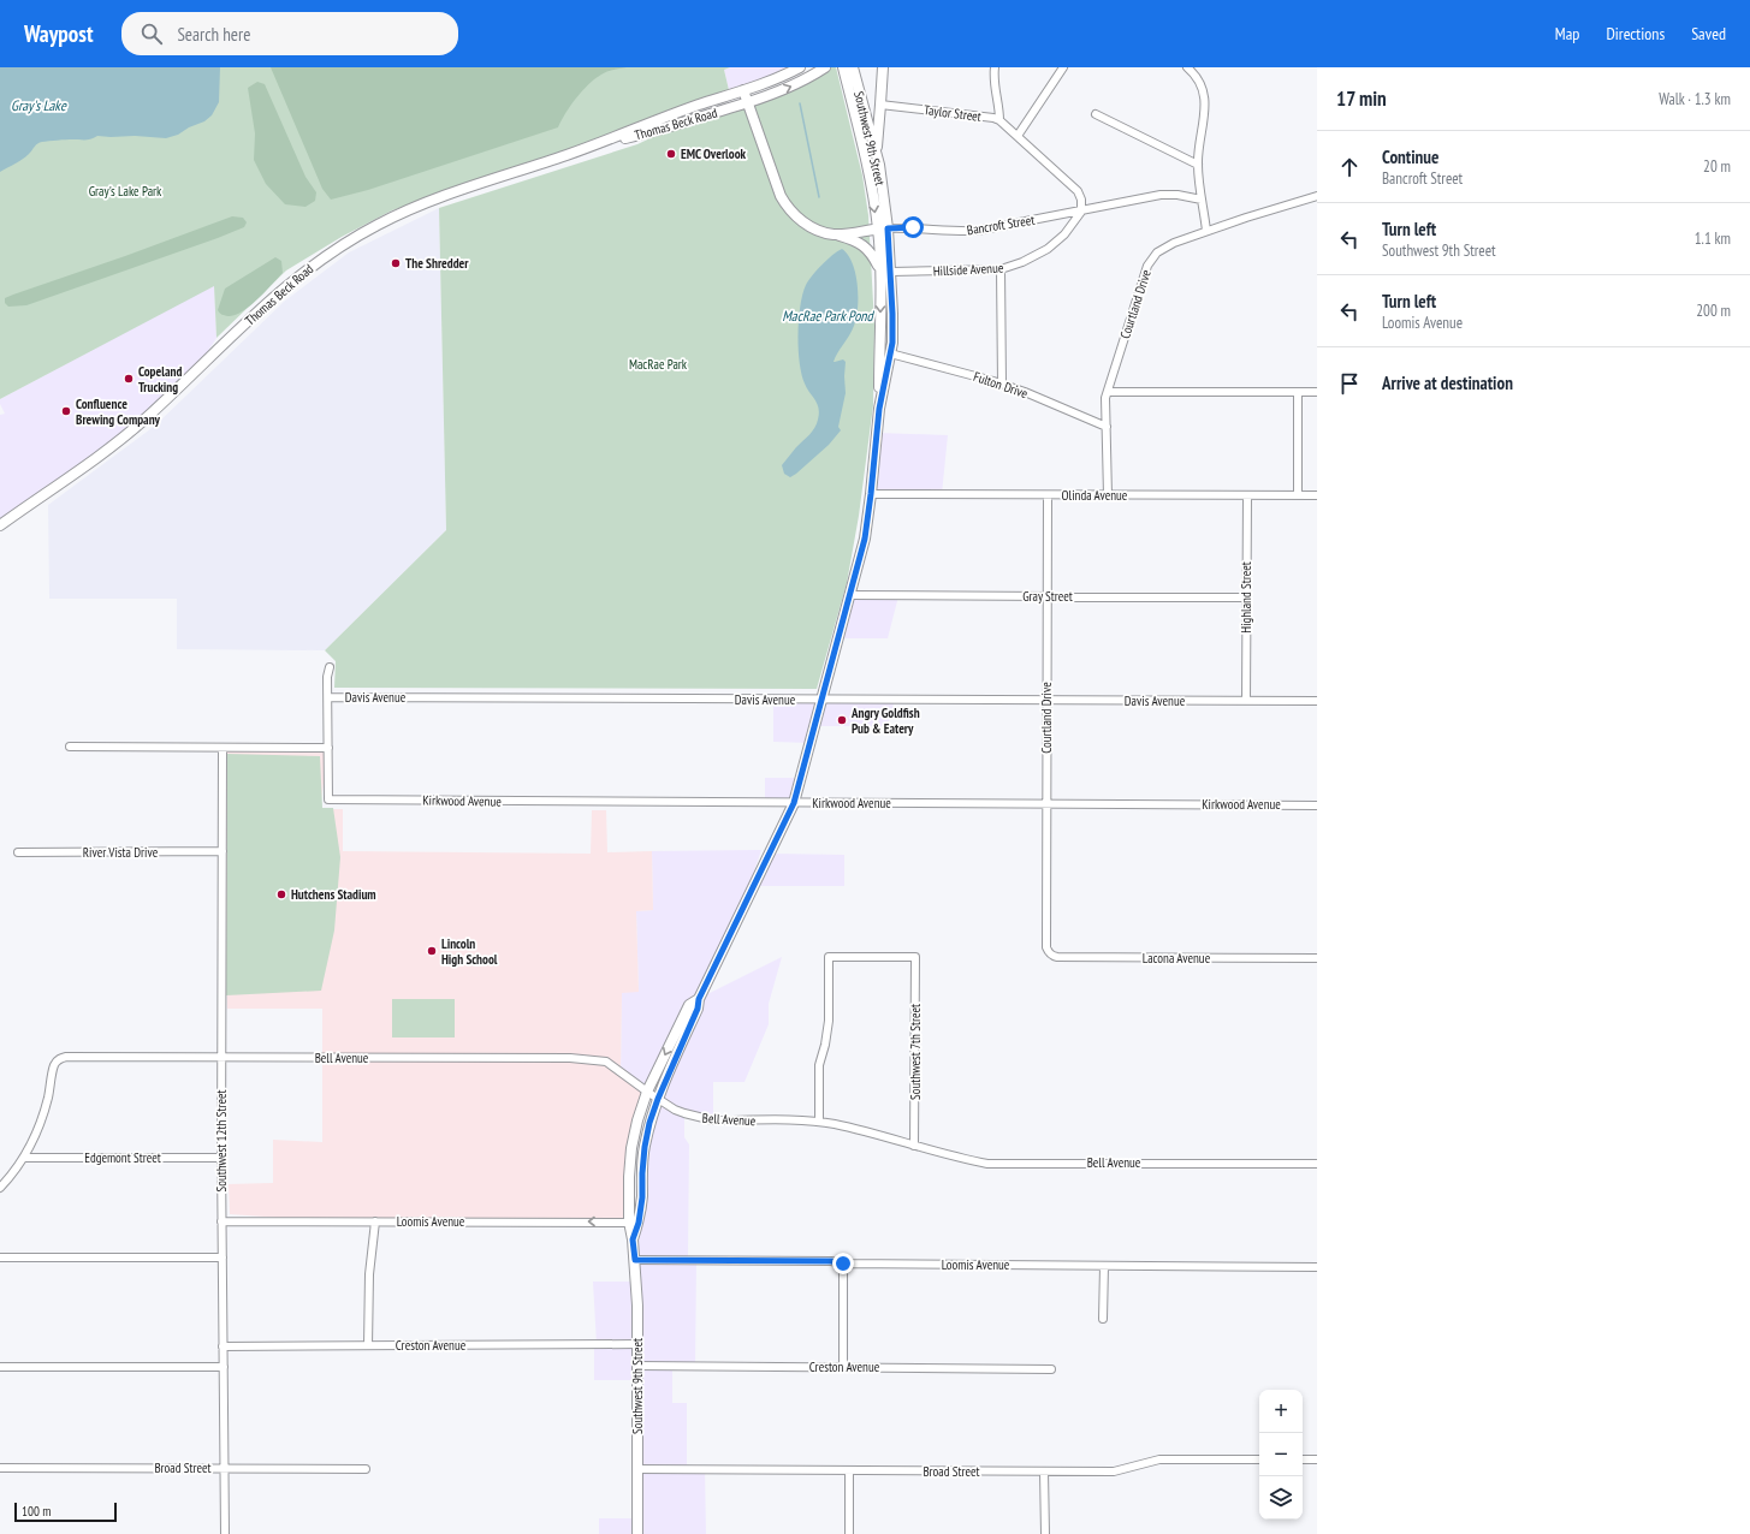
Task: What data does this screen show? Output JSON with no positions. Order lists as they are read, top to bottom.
{
  "streets": {
    "main road": ["Thomas Beck Road", "Southwest 9th Street", "Bancroft Street"],
    "street": [
      "Taylor Street",
      "Hillside Avenue",
      "Courtland Drive",
      "Fulton Drive",
      "Olinda Avenue",
      "Gray Street",
      "Highland Street",
      "Davis Avenue",
      "Kirkwood Avenue",
      "River Vista Drive",
      "Lacona Avenue",
      "Southwest 7th Street",
      "Bell Avenue",
      "Southwest 12th Street",
      "Edgemont Street",
      "Loomis Avenue",
      "Creston Avenue",
      "Broad Street"
    ]
  },
  "crossings": [
    ["Taylor Street", "Bancroft Street"],
    ["Taylor Street", "Hillside Avenue"],
    ["Thomas Beck Road", "Bancroft Street"],
    ["Southwest 9th Street", "Bancroft Street"],
    ["Southwest 9th Street", "Hillside Avenue"],
    ["Southwest 9th Street", "Fulton Drive"],
    ["Southwest 9th Street", "Olinda Avenue"],
    ["Southwest 9th Street", "Gray Street"],
    ["Southwest 9th Street", "Davis Avenue"],
    ["Southwest 9th Street", "Kirkwood Avenue"],
    ["Southwest 9th Street", "Bell Avenue"],
    ["Southwest 9th Street", "Loomis Avenue"],
    ["Southwest 9th Street", "Creston Avenue"],
    ["Southwest 9th Street", "Broad Street"],
    ["Bancroft Street", "Hillside Avenue"],
    ["Courtland Drive", "Fulton Drive"],
    ["Courtland Drive", "Olinda Avenue"],
    ["Courtland Drive", "Gray Street"],
    ["Courtland Drive", "Davis Avenue"],
    ["Courtland Drive", "Kirkwood Avenue"],
    ["Courtland Drive", "Lacona Avenue"],
    ["Olinda Avenue", "Highland Street"],
    ["Gray Street", "Highland Street"],
    ["Highland Street", "Davis Avenue"],
    ["River Vista Drive", "Southwest 12th Street"],
    ["Southwest 7th Street", "Bell Avenue"],
    ["Bell Avenue", "Southwest 12th Street"],
    ["Bell Avenue", "Edgemont Street"],
    ["Southwest 12th Street", "Edgemont Street"],
    ["Southwest 12th Street", "Loomis Avenue"],
    ["Southwest 12th Street", "Creston Avenue"],
    ["Southwest 12th Street", "Broad Street"]
  ],
  "water": ["Gray's Lake", "MacRae Park Pond"],
  "parks": ["Gray's Lake Park", "MacRae Park"],
  "places": [
    "EMC Overlook",
    "The Shredder",
    "Copeland Trucking",
    "Confluence Brewing Company",
    "Angry Goldfish Pub & Eatery",
    "Hutchens Stadium",
    "Lincoln High School"
  ],
  "scale_bar": "100 m",
  "page": {
    "header": "Waypost",
    "search": "Search here",
    "nav": ["Map", "Directions", "Saved"],
    "heading": ["17 min", "Walk · 1.3 km"],
    "list": [
      ["Continue", "Bancroft Street", "20 m"],
      ["Turn left", "Southwest 9th Street", "1.1 km"],
      ["Turn left", "Loomis Avenue", "200 m"],
      "Arrive at destination"
    ],
    "map_buttons": ["+", "−"],
    "scale": "100 m"
  }
}
